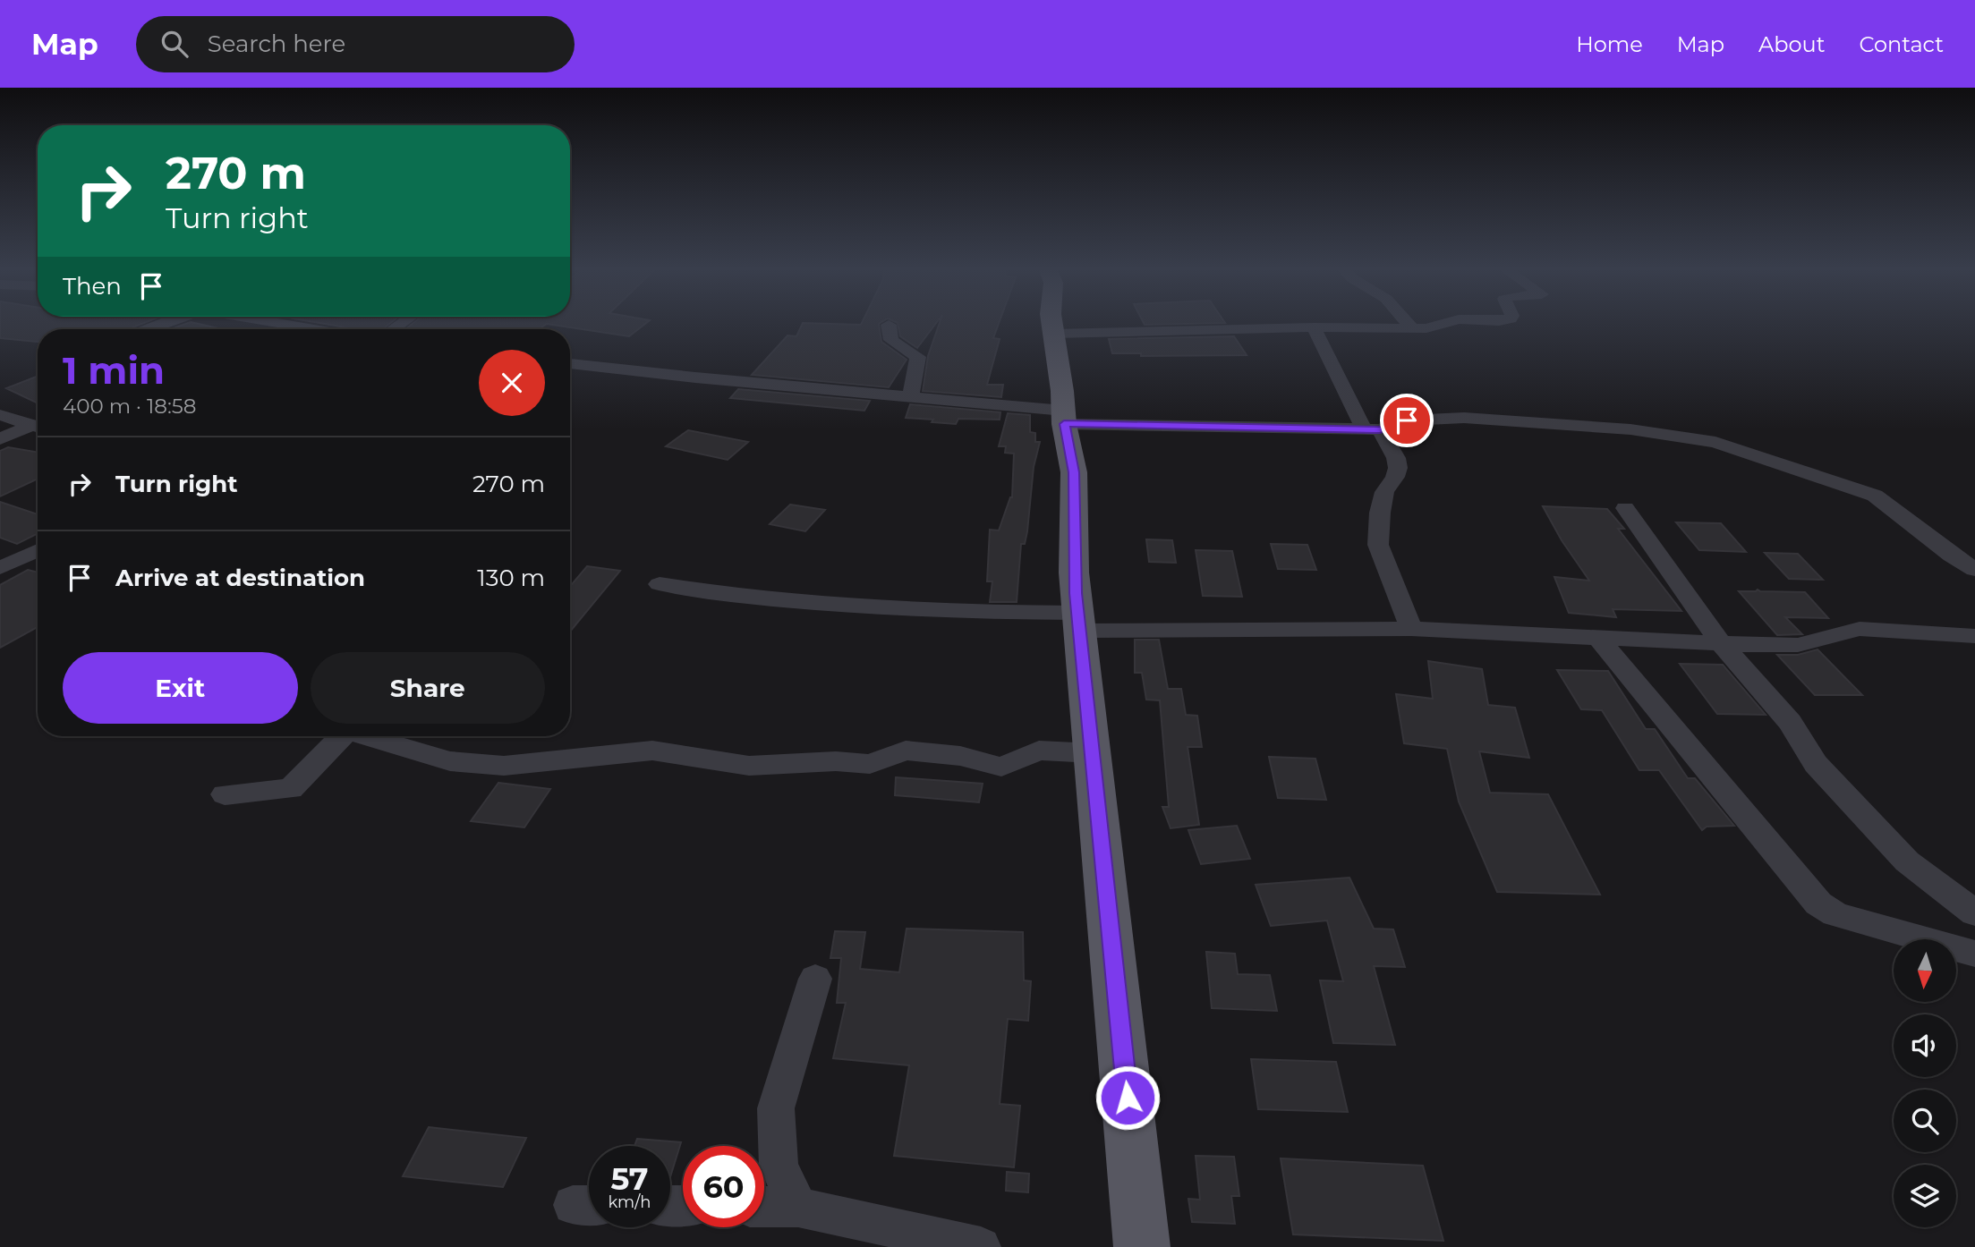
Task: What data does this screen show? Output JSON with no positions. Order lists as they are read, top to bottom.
{
  "north": "bottom",
  "page": {
    "header": "Map",
    "search": "Search here",
    "nav": [
      "Home",
      "Map",
      "About",
      "Contact"
    ],
    "turn": ["270 m", "Turn right"],
    "then": "Then",
    "heading": ["1 min", "400 m · 18:58"],
    "list": [
      {
        "name": "Turn right",
        "value": "270 m"
      },
      {
        "name": "Arrive at destination",
        "value": "130 m"
      }
    ],
    "buttons": ["Exit", "Share"],
    "speed": "57 km/h",
    "limit": "60"
  }
}
